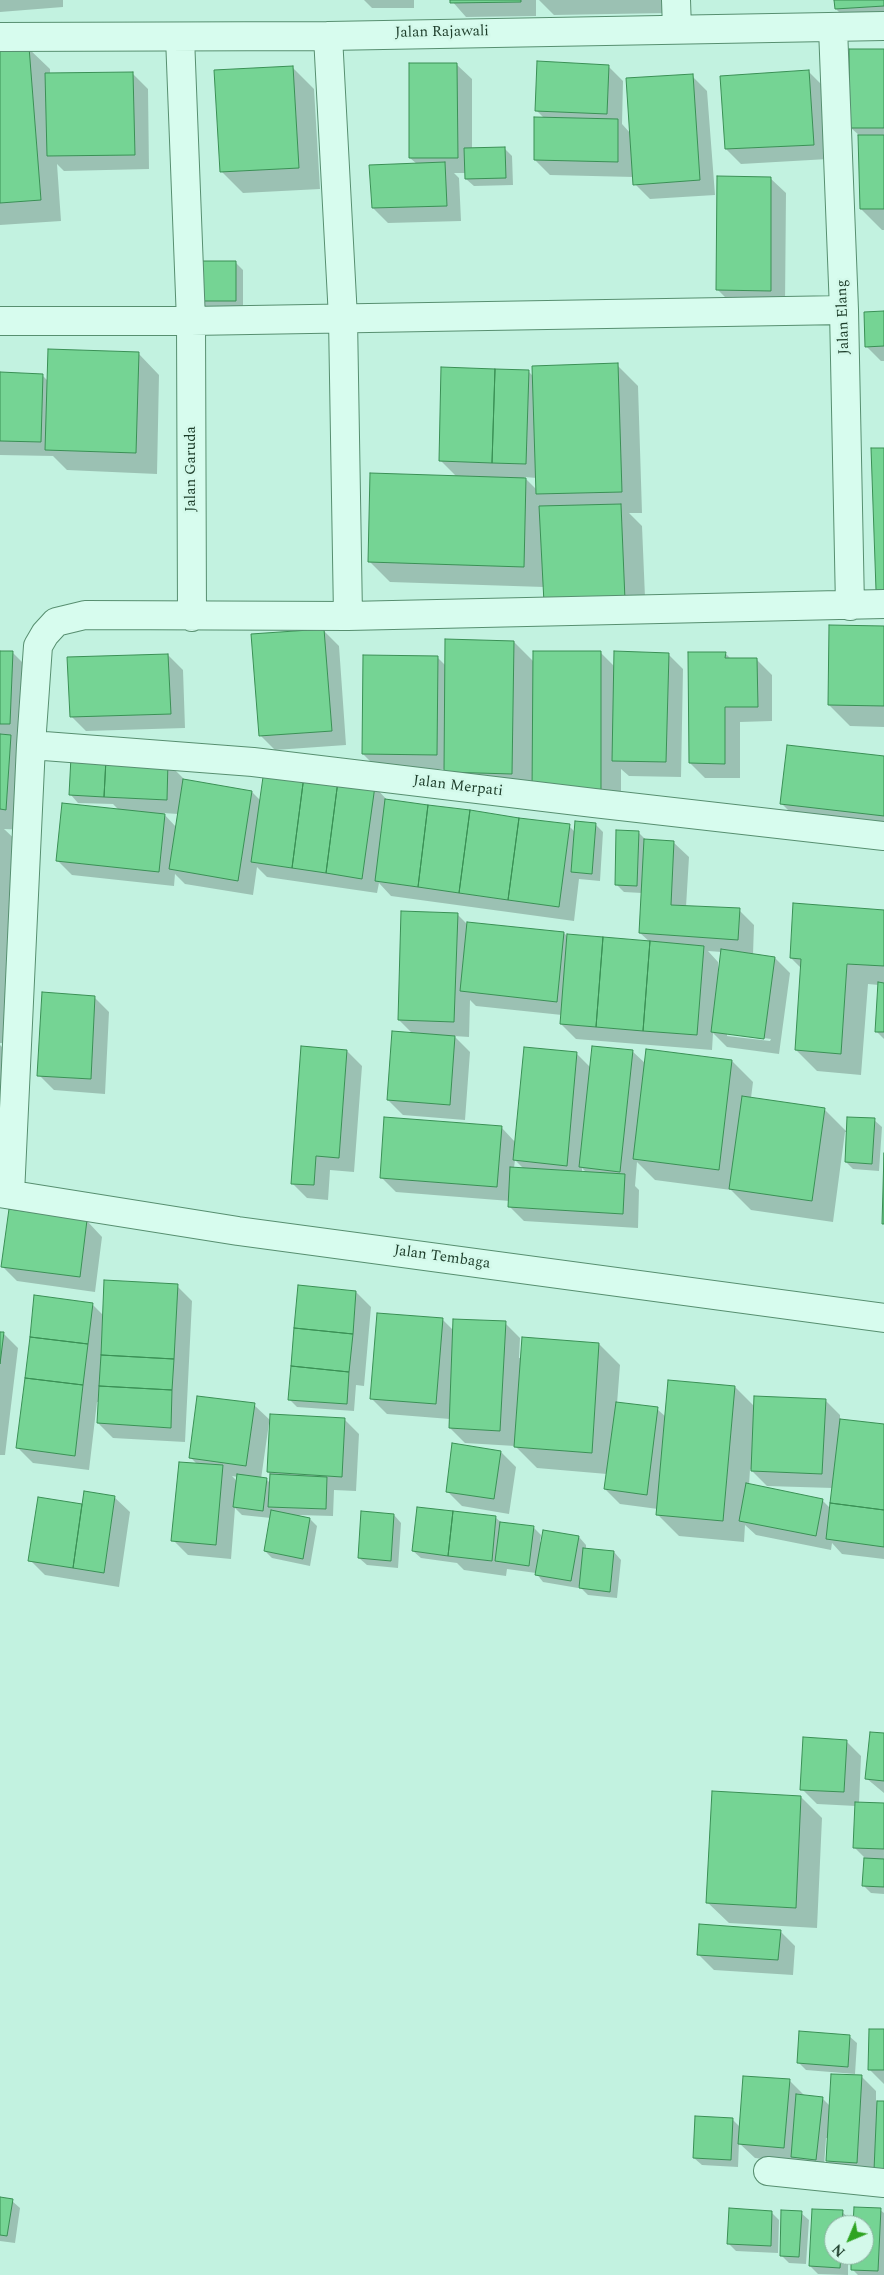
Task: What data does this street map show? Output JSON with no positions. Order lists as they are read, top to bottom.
{
  "streets": {
    "street": [
      "Jalan Rajawali",
      "Jalan Elang",
      "Jalan Garuda",
      "Jalan Merpati",
      "Jalan Tembaga"
    ]
  },
  "crossings": [
    ["Jalan Rajawali", "Jalan Elang"],
    ["Jalan Rajawali", "Jalan Garuda"]
  ],
  "north": "bottom left"
}
